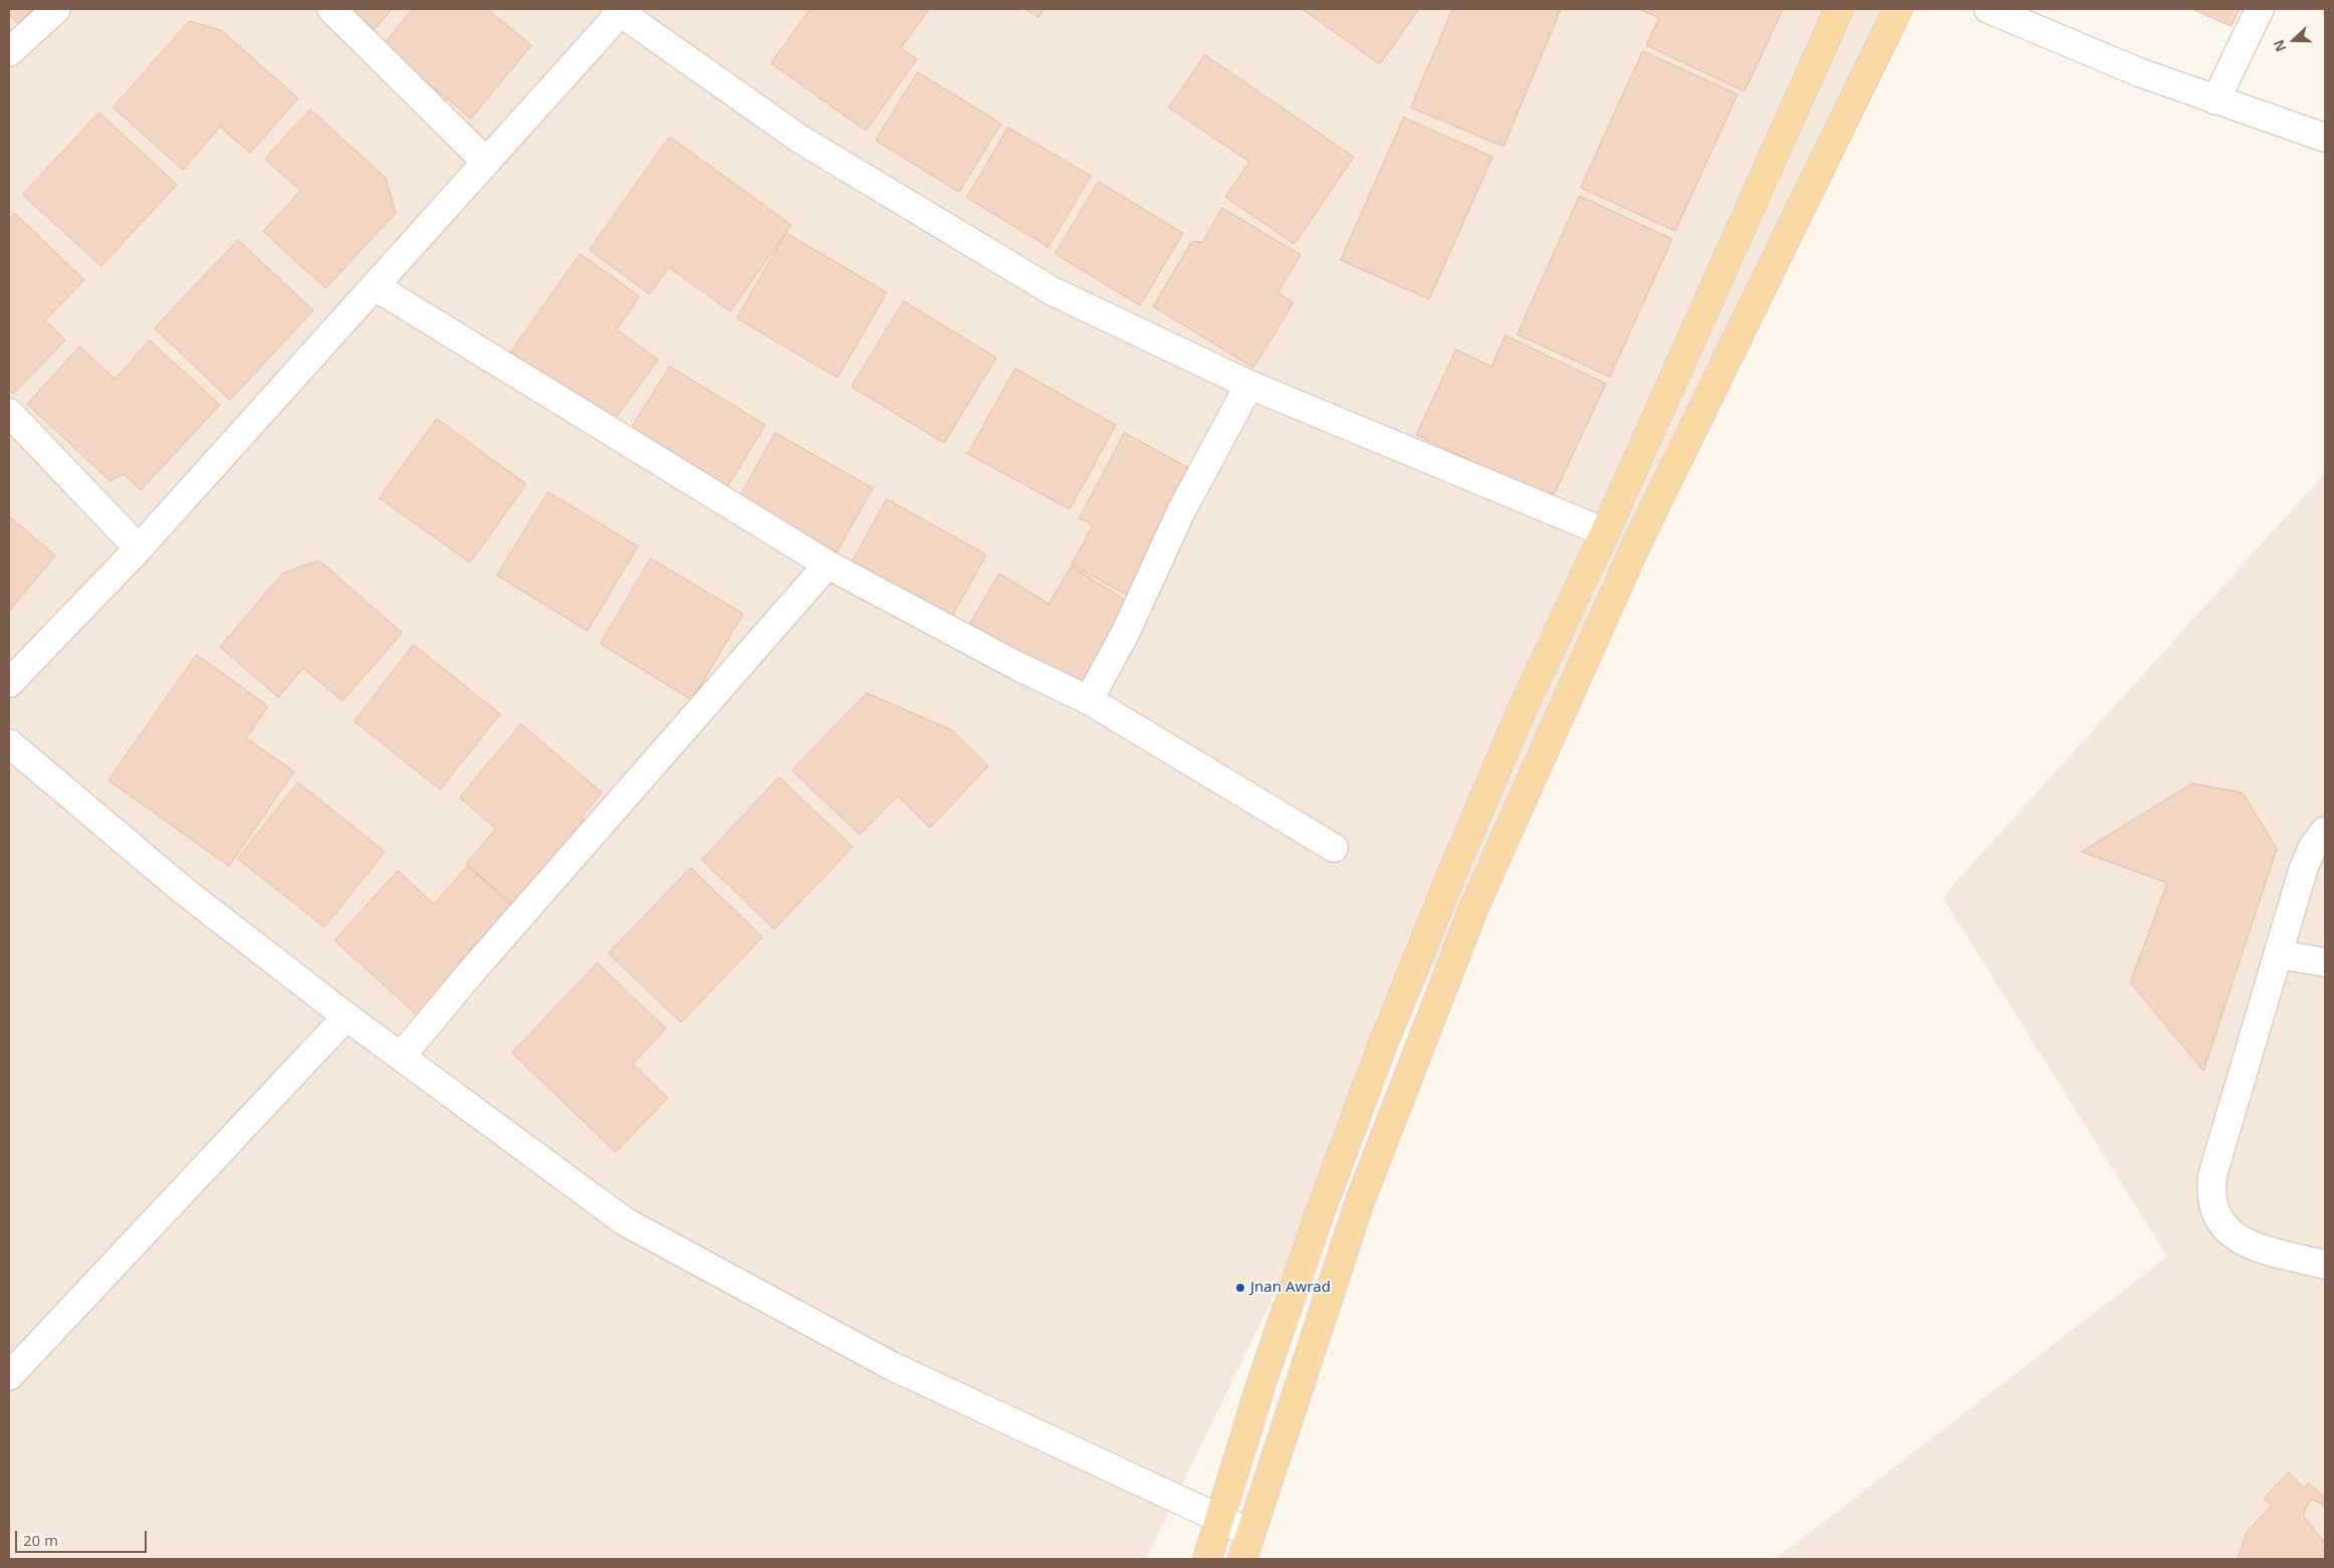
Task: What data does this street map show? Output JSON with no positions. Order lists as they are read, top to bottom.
{
  "places": ["Jnan Awrad"],
  "scale_bar": "20 m",
  "north": "left"
}
